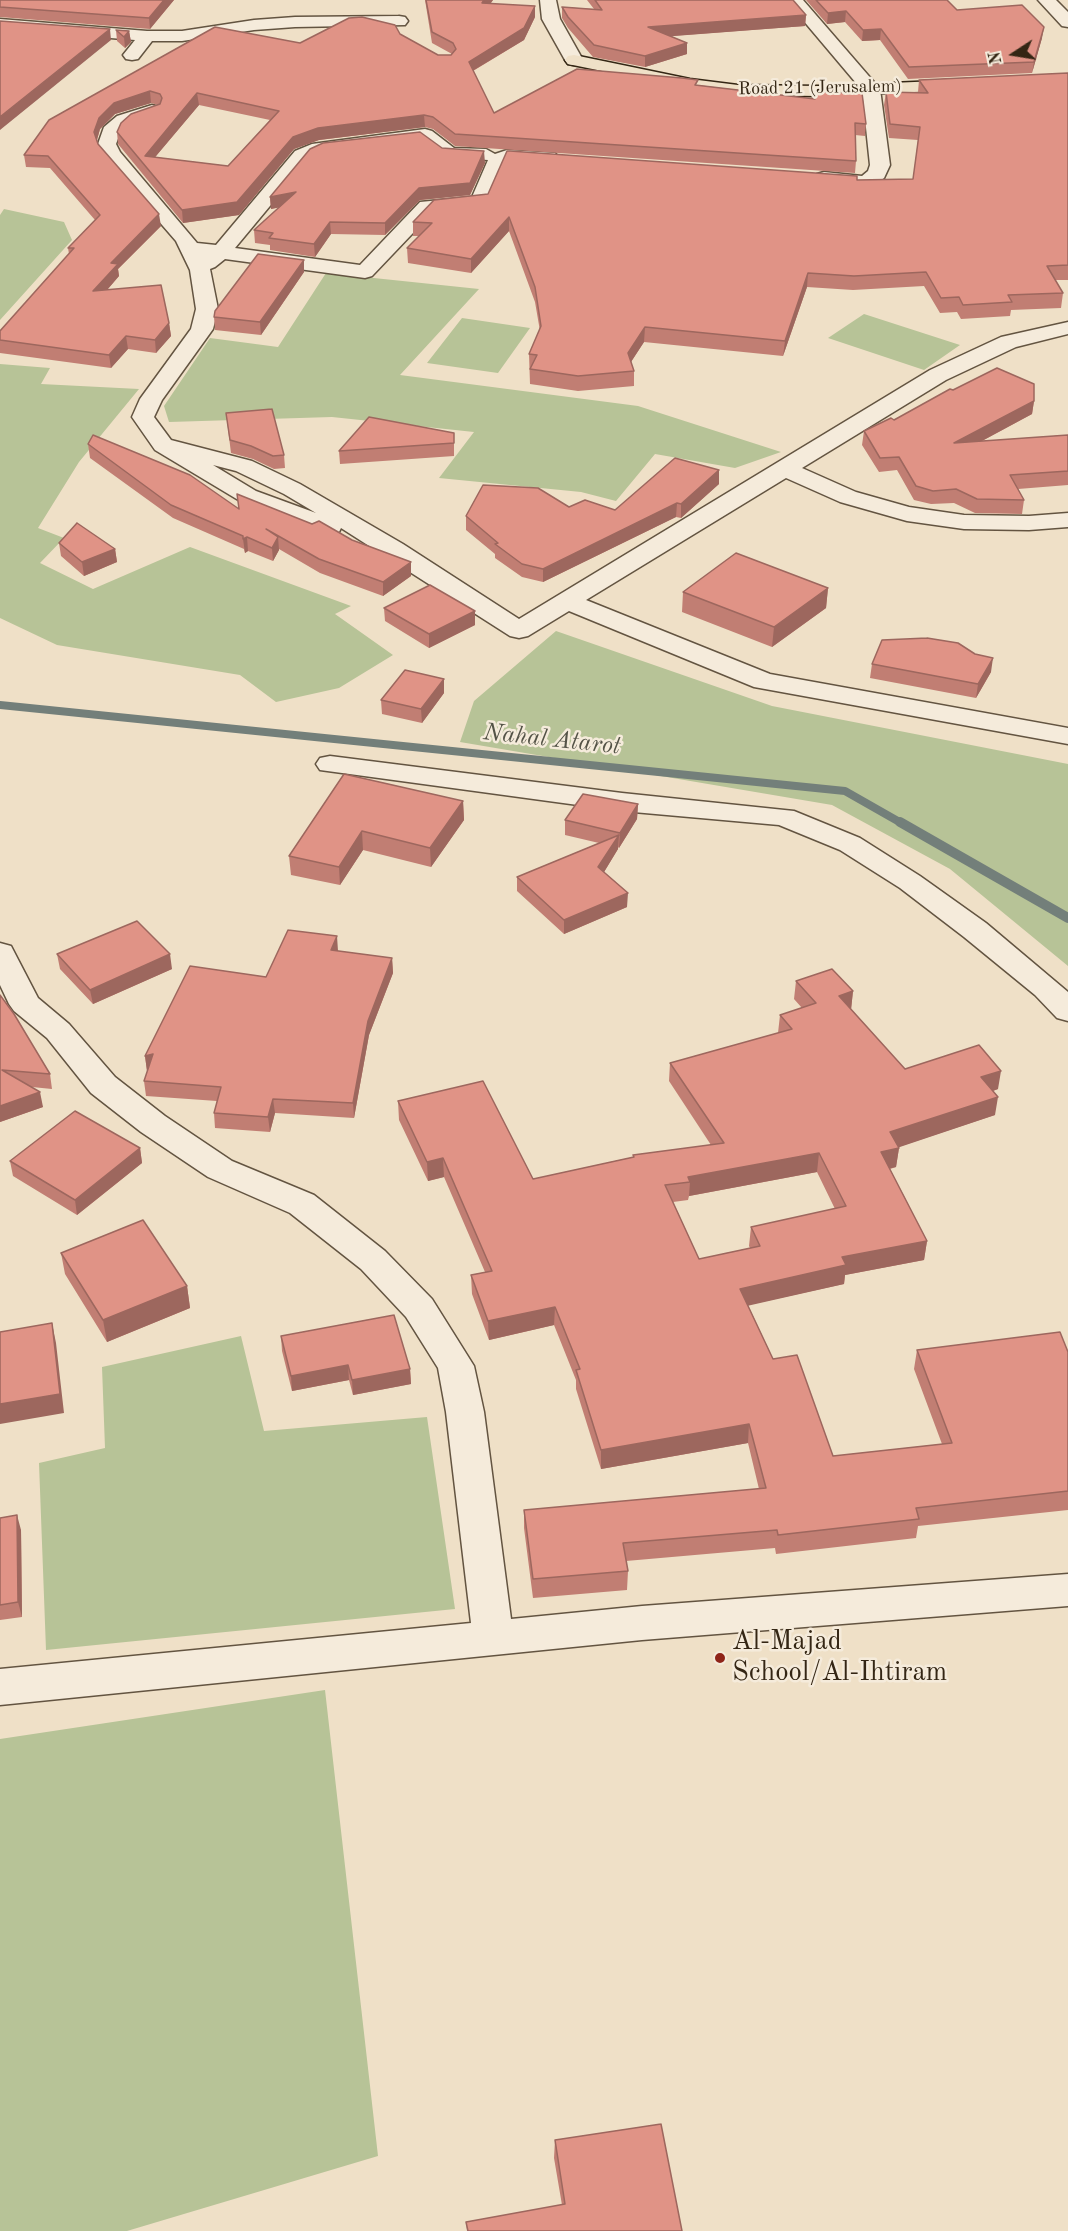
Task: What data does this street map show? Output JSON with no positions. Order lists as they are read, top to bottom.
{
  "streets": {
    "main road": ["Road 21 (Jerusalem)"]
  },
  "water": ["Nahal Atarot"],
  "places": ["Al-Majad School/Al-Ihtiram"],
  "north": "left"
}
